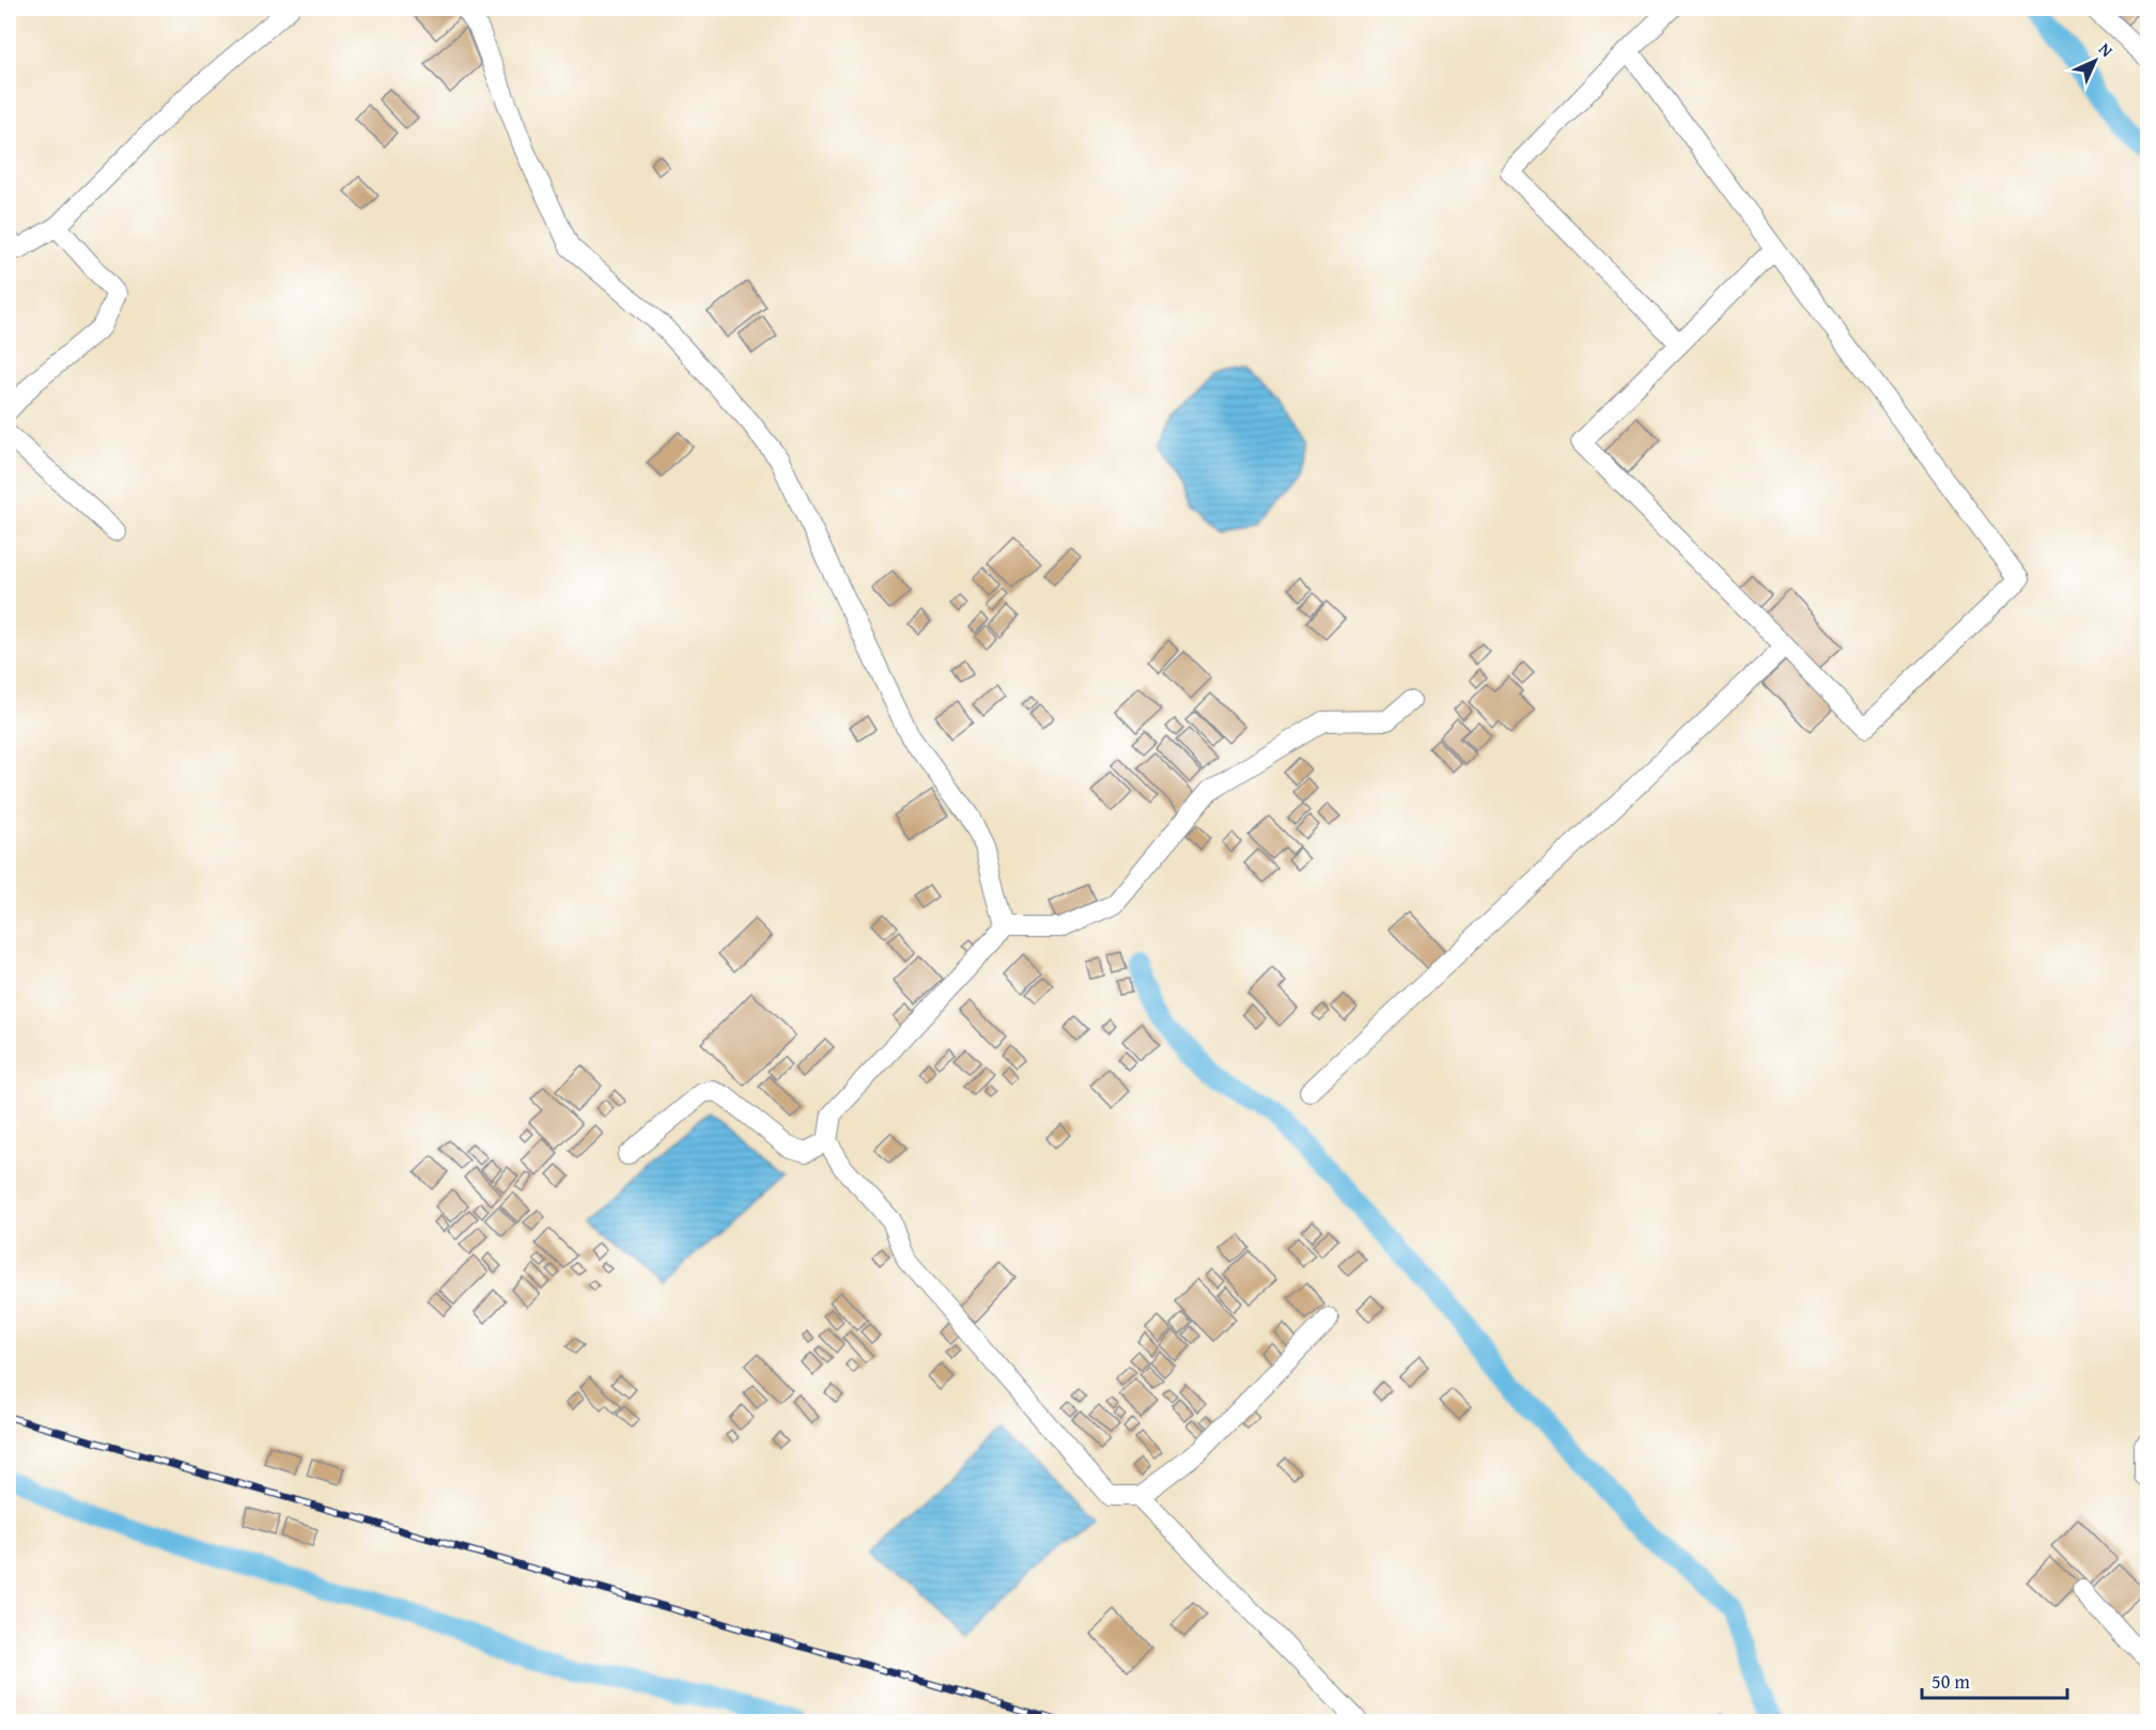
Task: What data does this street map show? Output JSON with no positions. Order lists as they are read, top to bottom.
{
  "scale_bar": "50 m",
  "north": "top right"
}
